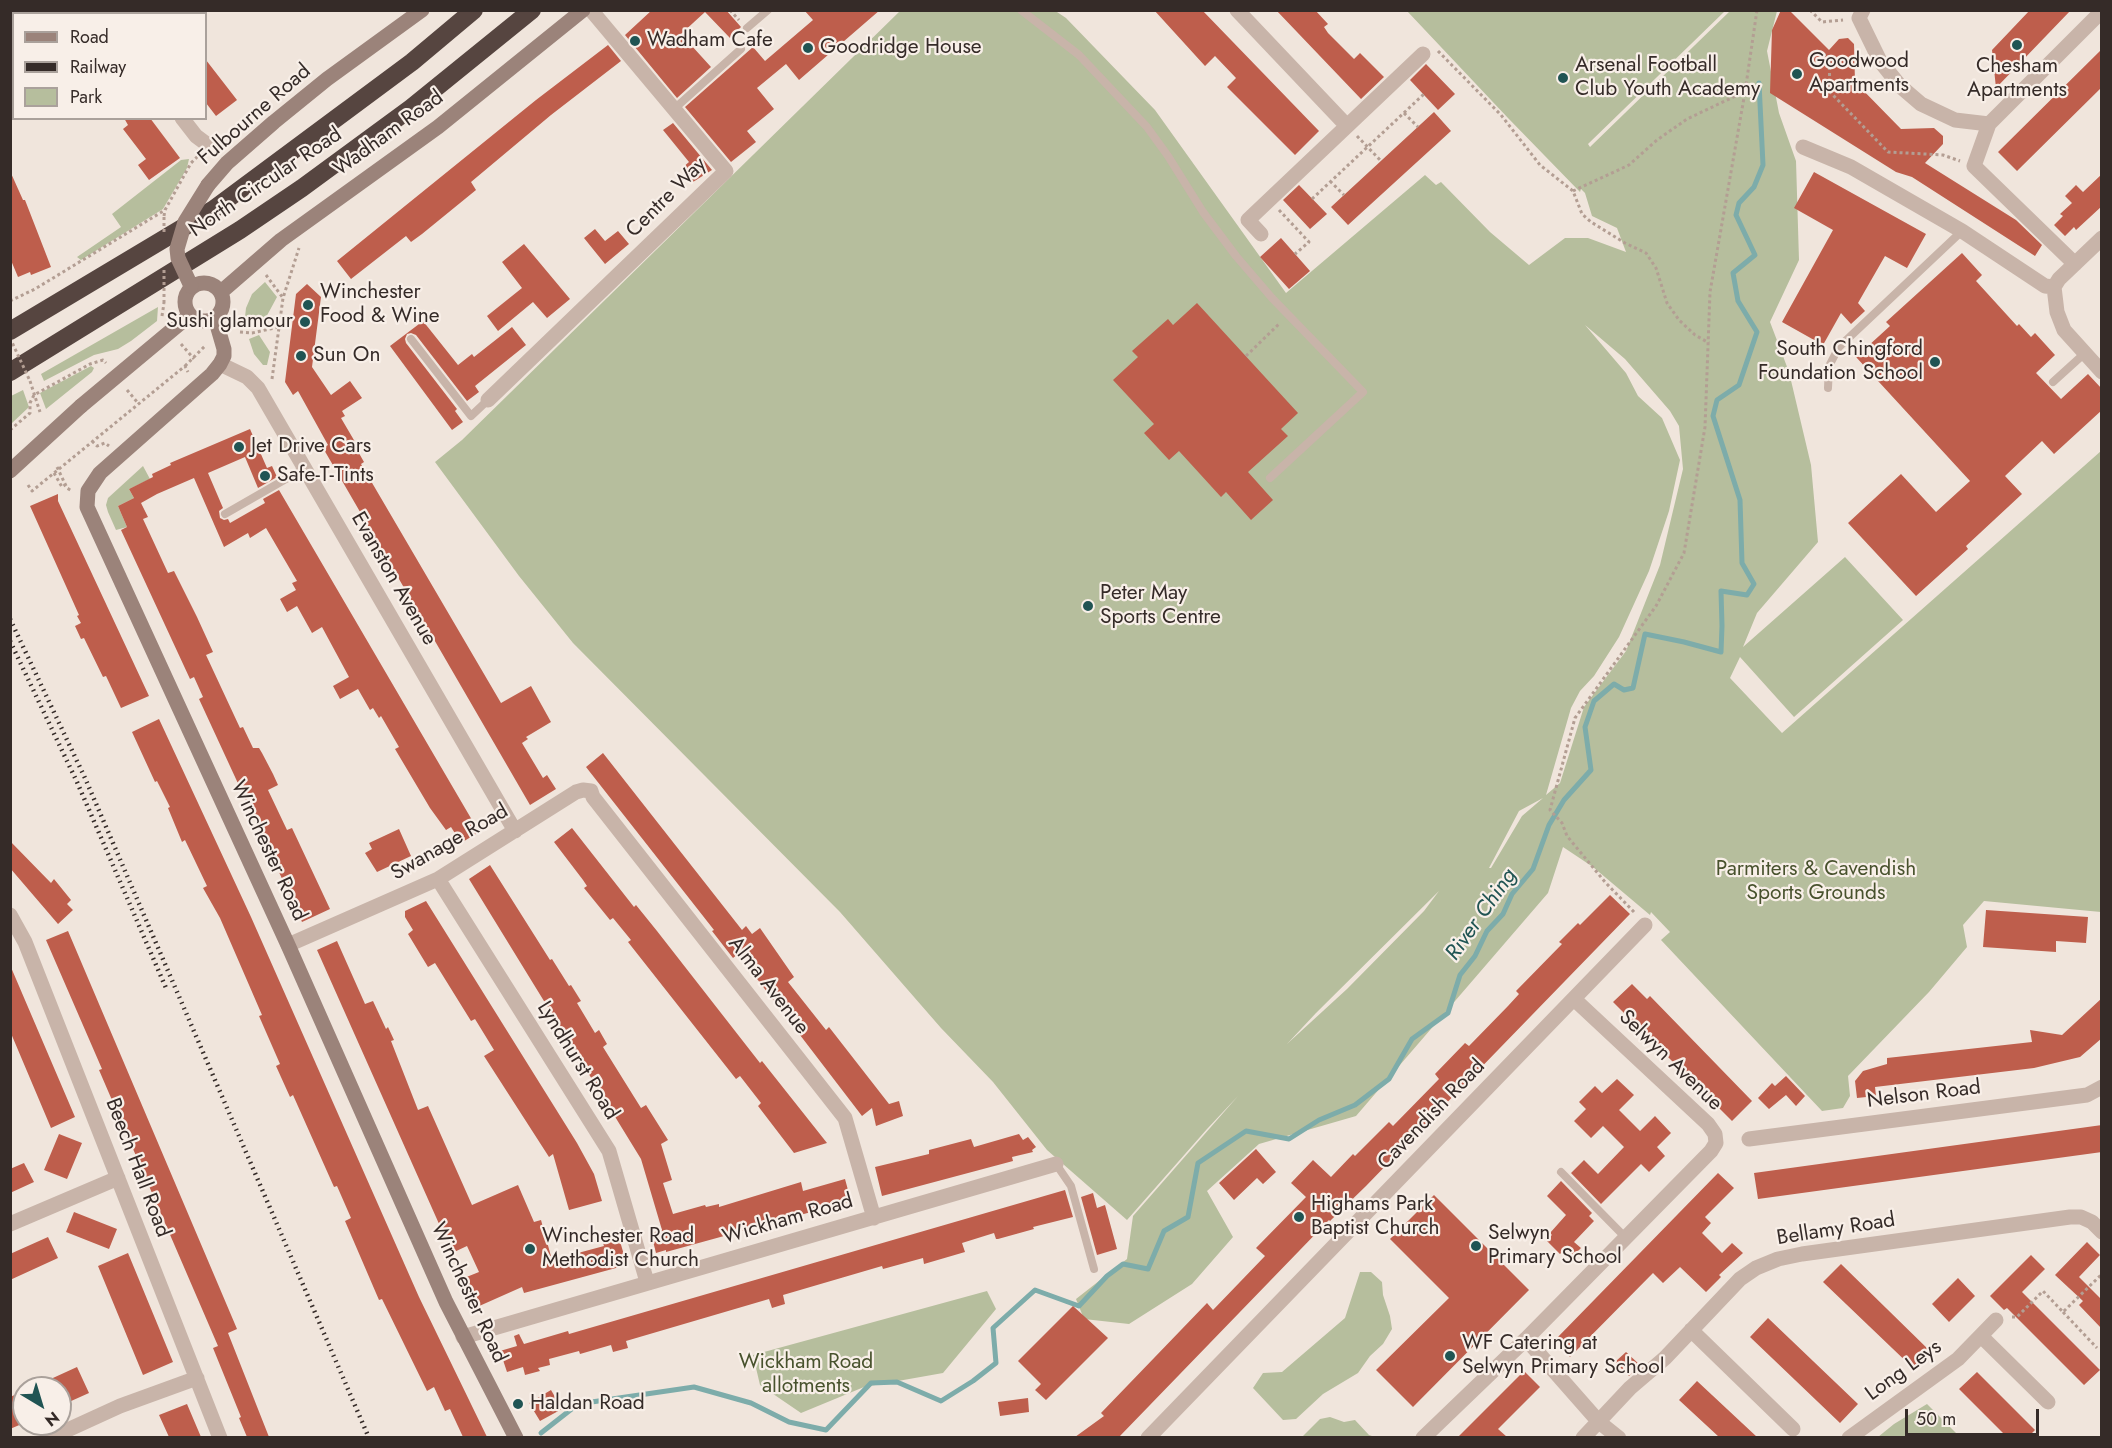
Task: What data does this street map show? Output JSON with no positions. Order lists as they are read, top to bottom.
{
  "streets": {
    "highway": ["North Circular Road"],
    "main road": ["Fulbourne Road", "Wadham Road", "Winchester Road"],
    "street": [
      "Centre Way",
      "Evanston Avenue",
      "Swanage Road",
      "Alma Avenue",
      "Lyndhurst Road",
      "Selwyn Avenue",
      "Nelson Road",
      "Cavendish Road",
      "Beech Hall Road",
      "Wickham Road",
      "Bellamy Road",
      "Long Leys"
    ]
  },
  "crossings": [
    ["Fulbourne Road", "Wadham Road"],
    ["Evanston Avenue", "Swanage Road"],
    ["Swanage Road", "Winchester Road"],
    ["Swanage Road", "Alma Avenue"],
    ["Swanage Road", "Lyndhurst Road"],
    ["Winchester Road", "Wickham Road"],
    ["Alma Avenue", "Wickham Road"],
    ["Lyndhurst Road", "Wickham Road"],
    ["Selwyn Avenue", "Cavendish Road"]
  ],
  "water": ["River Ching"],
  "parks": ["Parmiters & Cavendish Sports Grounds", "Wickham Road allotments"],
  "places": [
    "Wadham Cafe",
    "Chesham Apartments",
    "Goodridge House",
    "Goodwood Apartments",
    "Arsenal Football Club Youth Academy",
    "Winchester Food & Wine",
    "Sushi glamour",
    "Sun On",
    "South Chingford Foundation School",
    "Jet Drive Cars",
    "Safe-T-Tints",
    "Peter May Sports Centre",
    "Highams Park Baptist Church",
    "Selwyn Primary School",
    "Winchester Road Methodist Church",
    "WF Catering at Selwyn Primary School",
    "Haldan Road"
  ],
  "legend": ["Road", "Railway", "Park"],
  "scale_bar": "50 m",
  "north": "bottom right"
}
